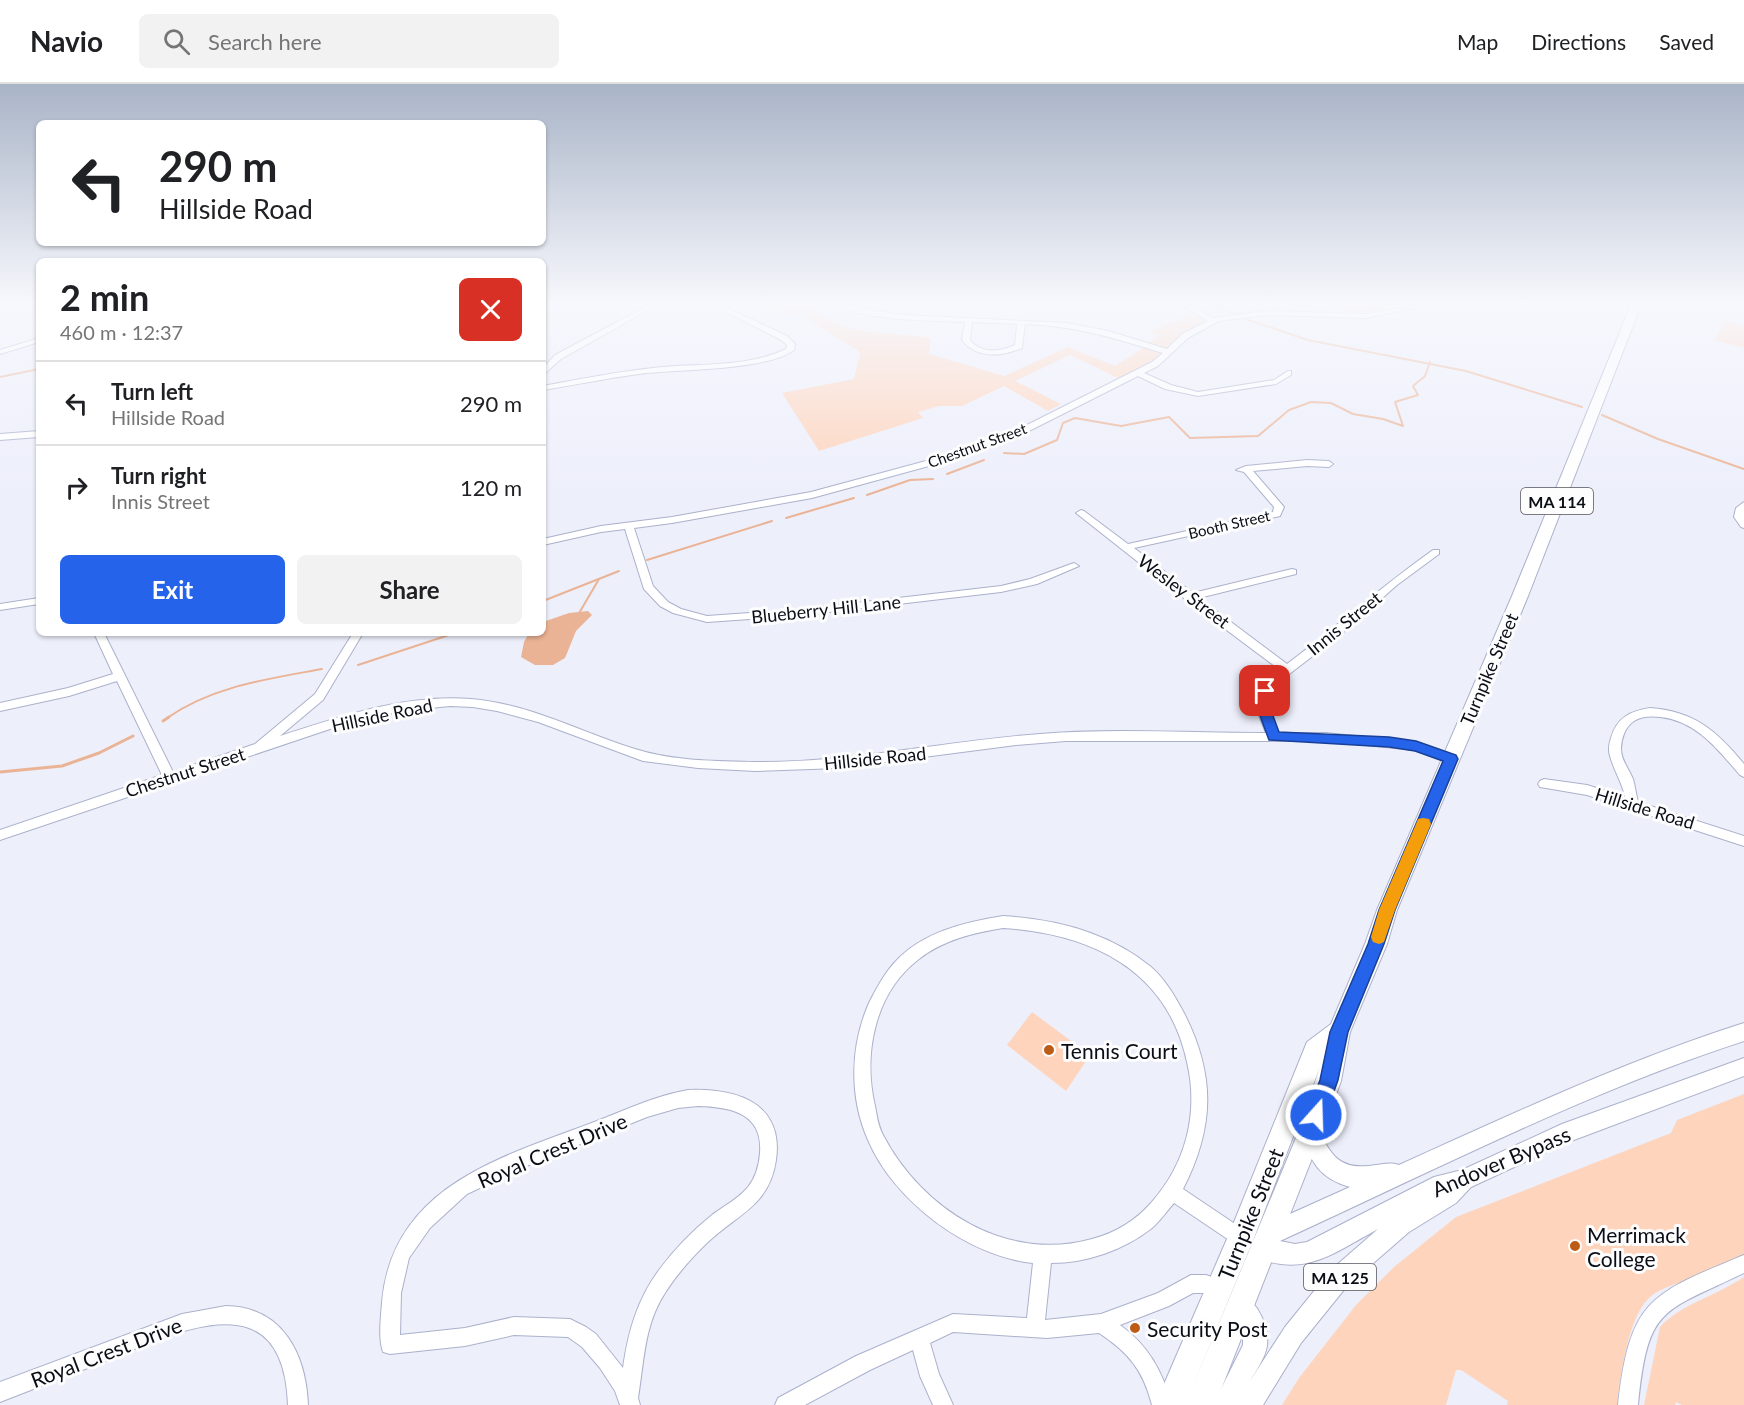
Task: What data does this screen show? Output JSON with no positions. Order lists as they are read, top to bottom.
{
  "streets": {
    "highway": ["MA 114", "Turnpike Street"],
    "main road": ["Andover Bypass", "MA 125"],
    "street": [
      "Chestnut Street",
      "Booth Street",
      "Wesley Street",
      "Blueberry Hill Lane",
      "Innis Street",
      "Hillside Road",
      "Royal Crest Drive"
    ]
  },
  "crossings": [
    ["Chestnut Street", "Blueberry Hill Lane"],
    ["Chestnut Street", "Hillside Road"],
    ["Booth Street", "Wesley Street"],
    ["Wesley Street", "Innis Street"],
    ["Innis Street", "Hillside Road"],
    ["Turnpike Street", "Hillside Road"],
    ["Turnpike Street", "Andover Bypass"],
    ["Andover Bypass", "MA 125"]
  ],
  "places": ["Tennis Court", "Merrimack College", "Security Post"],
  "page": {
    "header": "Navio",
    "search": "Search here",
    "nav": ["Map", "Directions", "Saved"],
    "turn": ["290 m", "Hillside Road"],
    "heading": ["2 min", "460 m · 12:37"],
    "list": [
      {
        "name": "Turn left",
        "note": "Hillside Road",
        "value": "290 m"
      },
      {
        "name": "Turn right",
        "note": "Innis Street",
        "value": "120 m"
      }
    ],
    "buttons": ["Exit", "Share"]
  }
}
